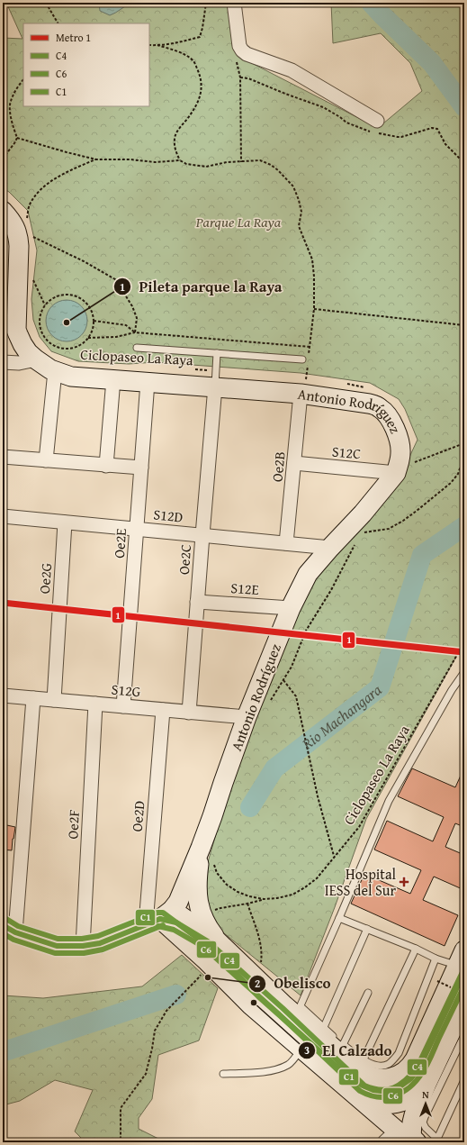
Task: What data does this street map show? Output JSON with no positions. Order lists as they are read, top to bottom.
{
  "streets": {
    "street": [
      "Antonio Rodríguez",
      "S12C",
      "Oe2B",
      "S12D",
      "Oe2E",
      "Oe2C",
      "Oe2G",
      "S12E",
      "S12G",
      "Oe2D",
      "Oe2F"
    ],
    "path": ["Ciclopaseo La Raya"]
  },
  "crossings": [
    ["Ciclopaseo La Raya", "Antonio Rodríguez"],
    ["Ciclopaseo La Raya", "Oe2C"],
    ["Antonio Rodríguez", "S12C"],
    ["Antonio Rodríguez", "Oe2B"],
    ["Antonio Rodríguez", "S12D"],
    ["Antonio Rodríguez", "Oe2E"],
    ["Antonio Rodríguez", "Oe2C"],
    ["Antonio Rodríguez", "S12E"],
    ["Antonio Rodríguez", "S12G"],
    ["Antonio Rodríguez", "Oe2D"],
    ["S12C", "Oe2B"],
    ["Oe2B", "S12D"],
    ["S12D", "Oe2E"],
    ["S12D", "Oe2C"],
    ["S12D", "Oe2G"],
    ["Oe2E", "S12G"],
    ["Oe2C", "S12E"],
    ["Oe2C", "S12G"],
    ["Oe2G", "S12G"],
    ["S12G", "Oe2D"],
    ["S12G", "Oe2F"]
  ],
  "water": ["Rio Machangara"],
  "parks": ["Parque La Raya"],
  "places": {
    "other": ["Pileta parque la Raya", "Obelisco", "El Calzado"],
    "health": ["Hospital IESS del Sur"]
  },
  "lines": [
    "metro line 1",
    "transit line C1",
    "transit line C4",
    "transit line C6"
  ],
  "legend": [
    "Metro 1",
    "C4",
    "C6",
    "C1"
  ],
  "north": "top"
}
